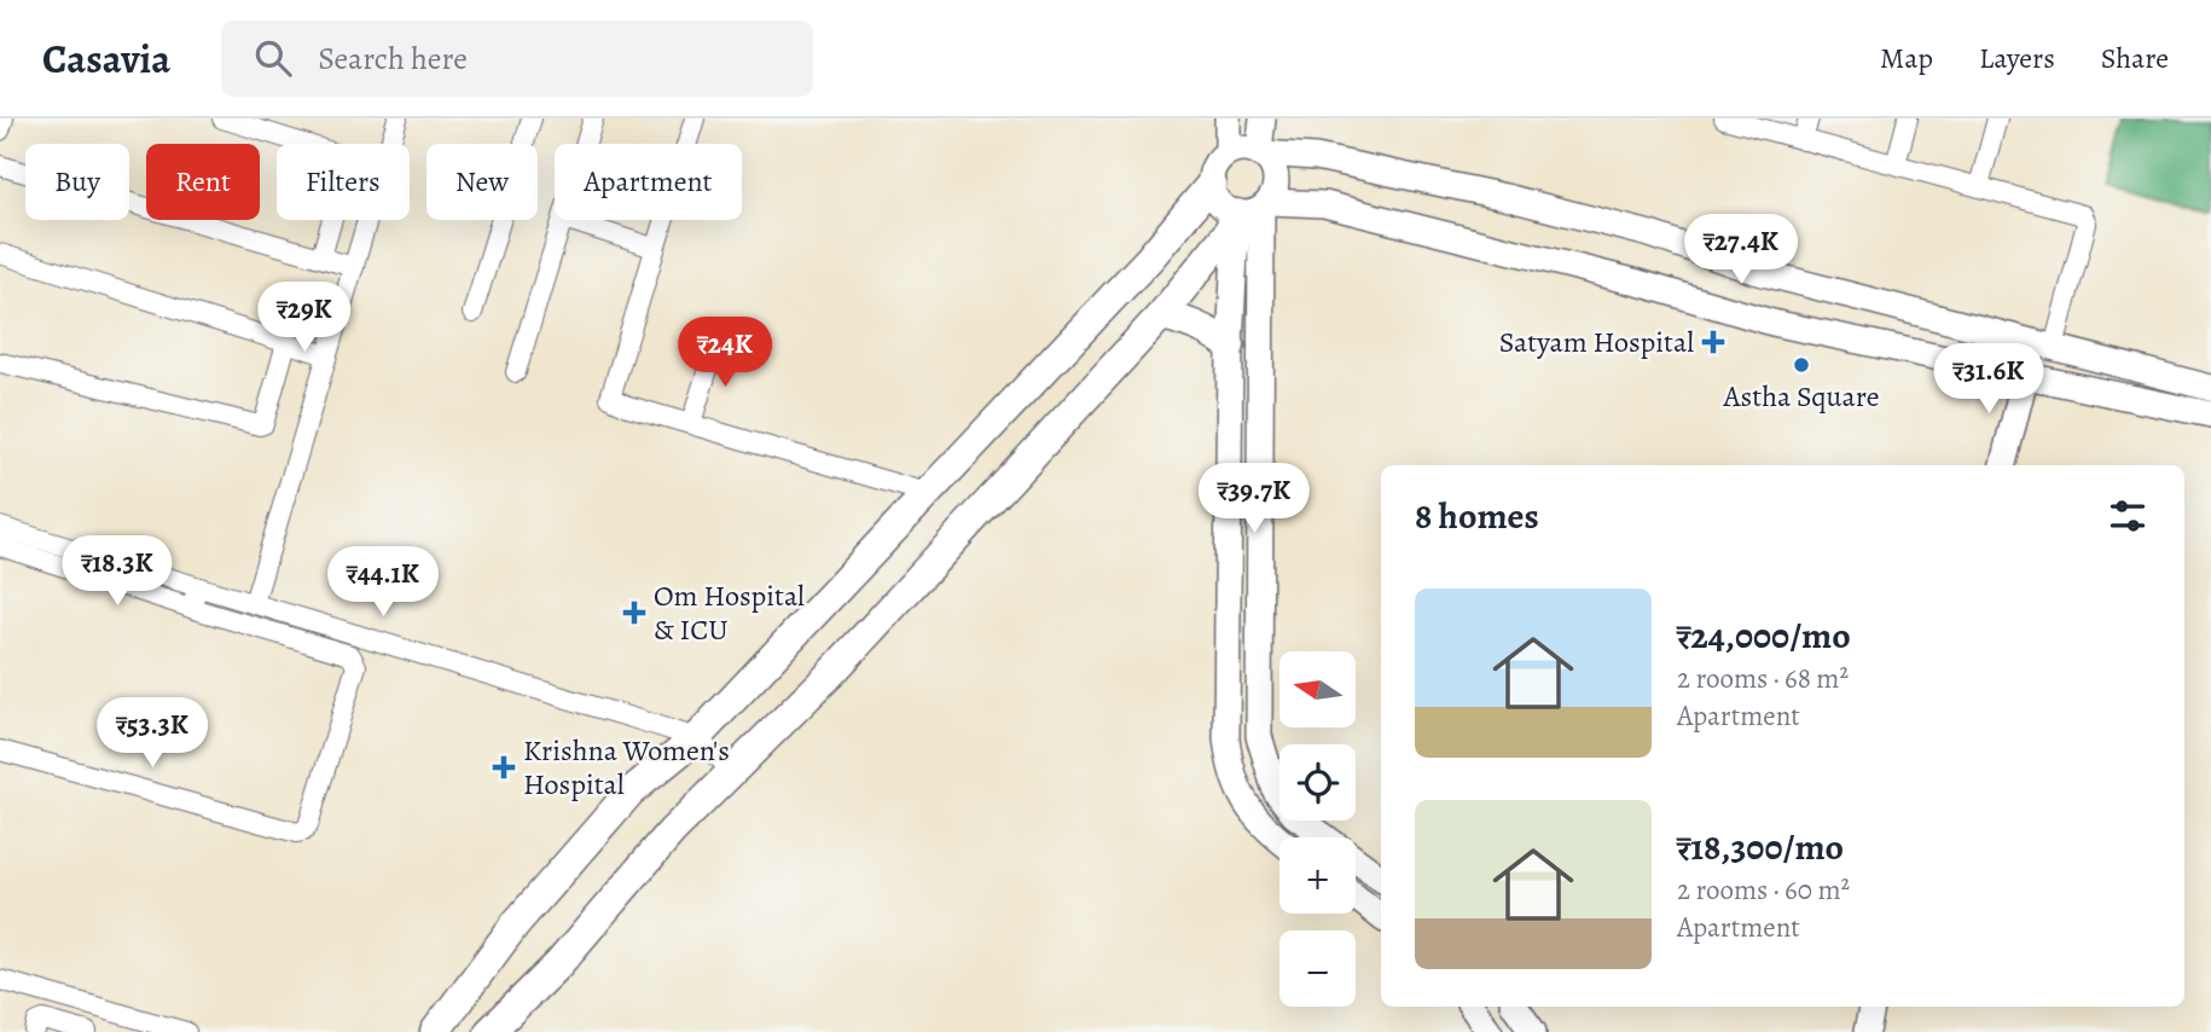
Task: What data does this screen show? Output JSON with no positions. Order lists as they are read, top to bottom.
{
  "places": {
    "health": ["Satyam Hospital", "Om Hospital & ICU", "Krishna Women's Hospital"],
    "other": ["Astha Square"]
  },
  "north": "left",
  "page": {
    "header": "Casavia",
    "search": "Search here",
    "nav": ["Map", "Layers", "Share"],
    "chip": [
      "Buy",
      "Rent",
      "Filters",
      "New",
      "Apartment"
    ],
    "price": [
      "₹27.4K",
      "₹29K",
      "₹24K",
      "₹31.6K",
      "₹39.7K",
      "₹18.3K",
      "₹44.1K",
      "₹53.3K"
    ],
    "heading": "8 homes",
    "list": [
      {
        "name": "₹24,000/mo",
        "note": "2 rooms · 68 m² · Apartment"
      },
      {
        "name": "₹18,300/mo",
        "note": "2 rooms · 60 m² · Apartment"
      }
    ],
    "map_buttons": ["+", "−"]
  }
}
